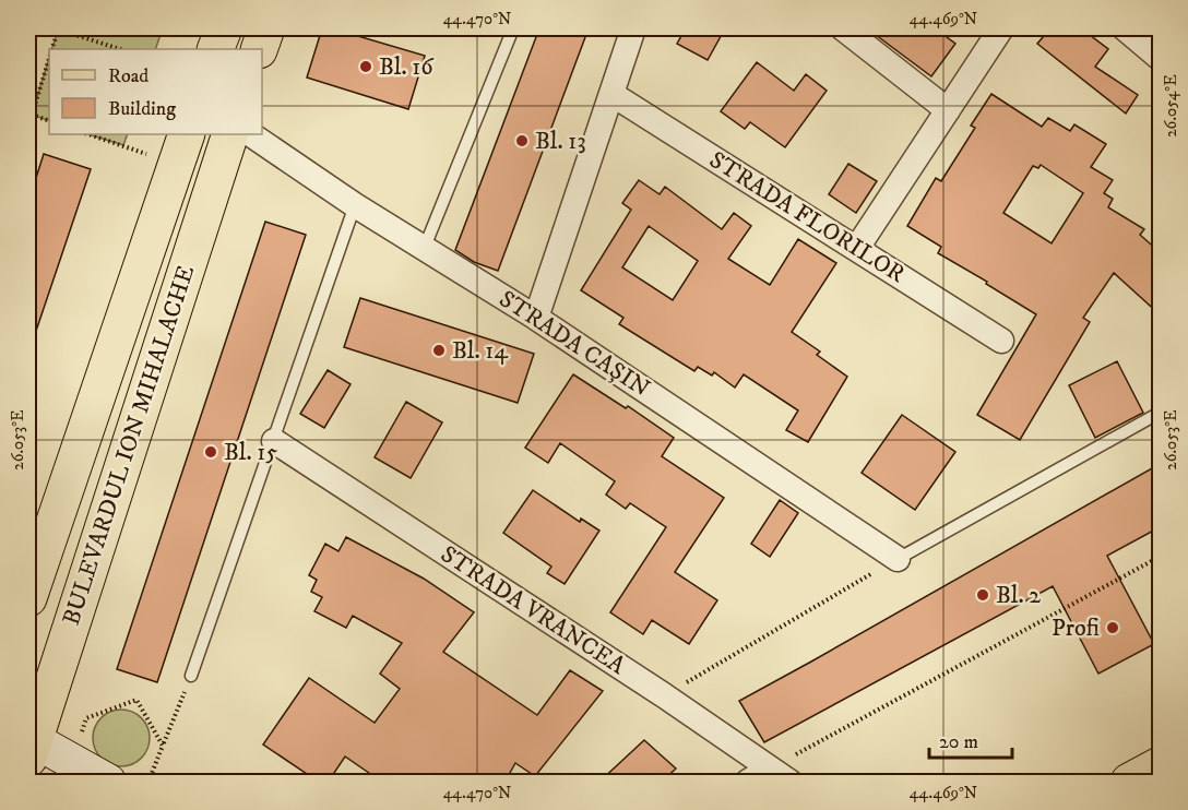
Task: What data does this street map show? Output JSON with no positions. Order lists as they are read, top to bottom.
{
  "streets": {
    "main road": ["BULEVARDUL ION MIHALACHE"],
    "street": ["STRADA FLORILOR", "STRADA CAȘIN", "STRADA VRANCEA"]
  },
  "places": [
    "Bl. 16",
    "Bl. 13",
    "Bl. 14",
    "Bl. 15",
    "Bl. 2",
    "Profi"
  ],
  "legend": ["Road", "Building"],
  "scale_bar": "20 m",
  "coordinates": [
    "44.470°N",
    "44.469°N",
    "26.054°E",
    "26.053°E"
  ]
}
